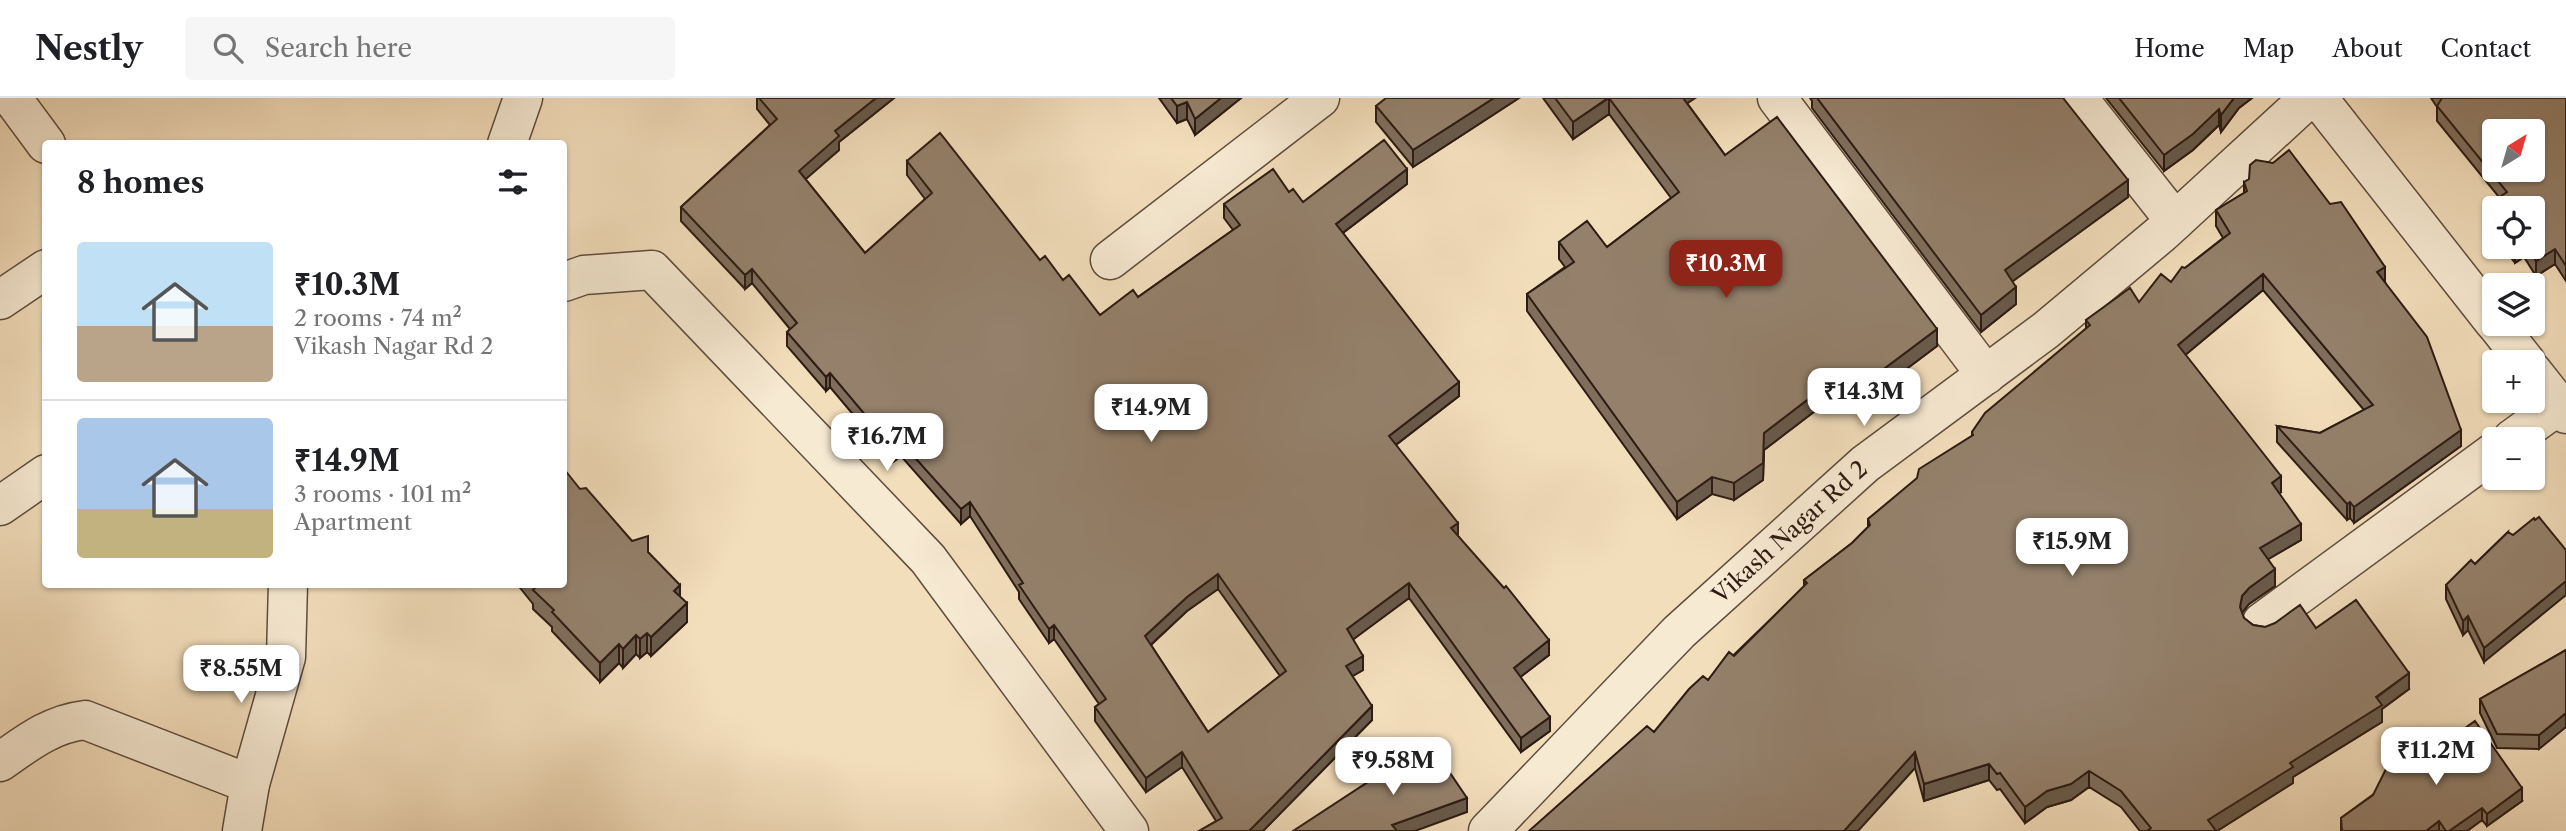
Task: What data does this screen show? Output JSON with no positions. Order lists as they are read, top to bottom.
{
  "streets": {
    "street": ["Vikash Nagar Rd 2"]
  },
  "north": "top right",
  "page": {
    "header": "Nestly",
    "search": "Search here",
    "nav": [
      "Home",
      "Map",
      "About",
      "Contact"
    ],
    "map_buttons": ["+", "−"],
    "heading": "8 homes",
    "list": [
      {
        "name": "₹10.3M",
        "note": "2 rooms · 74 m² · Vikash Nagar Rd 2"
      },
      {
        "name": "₹14.9M",
        "note": "3 rooms · 101 m² · Apartment"
      }
    ],
    "price": [
      "₹10.3M",
      "₹14.3M",
      "₹14.9M",
      "₹16.7M",
      "₹15.9M",
      "₹8.55M",
      "₹11.2M",
      "₹9.58M"
    ]
  }
}
